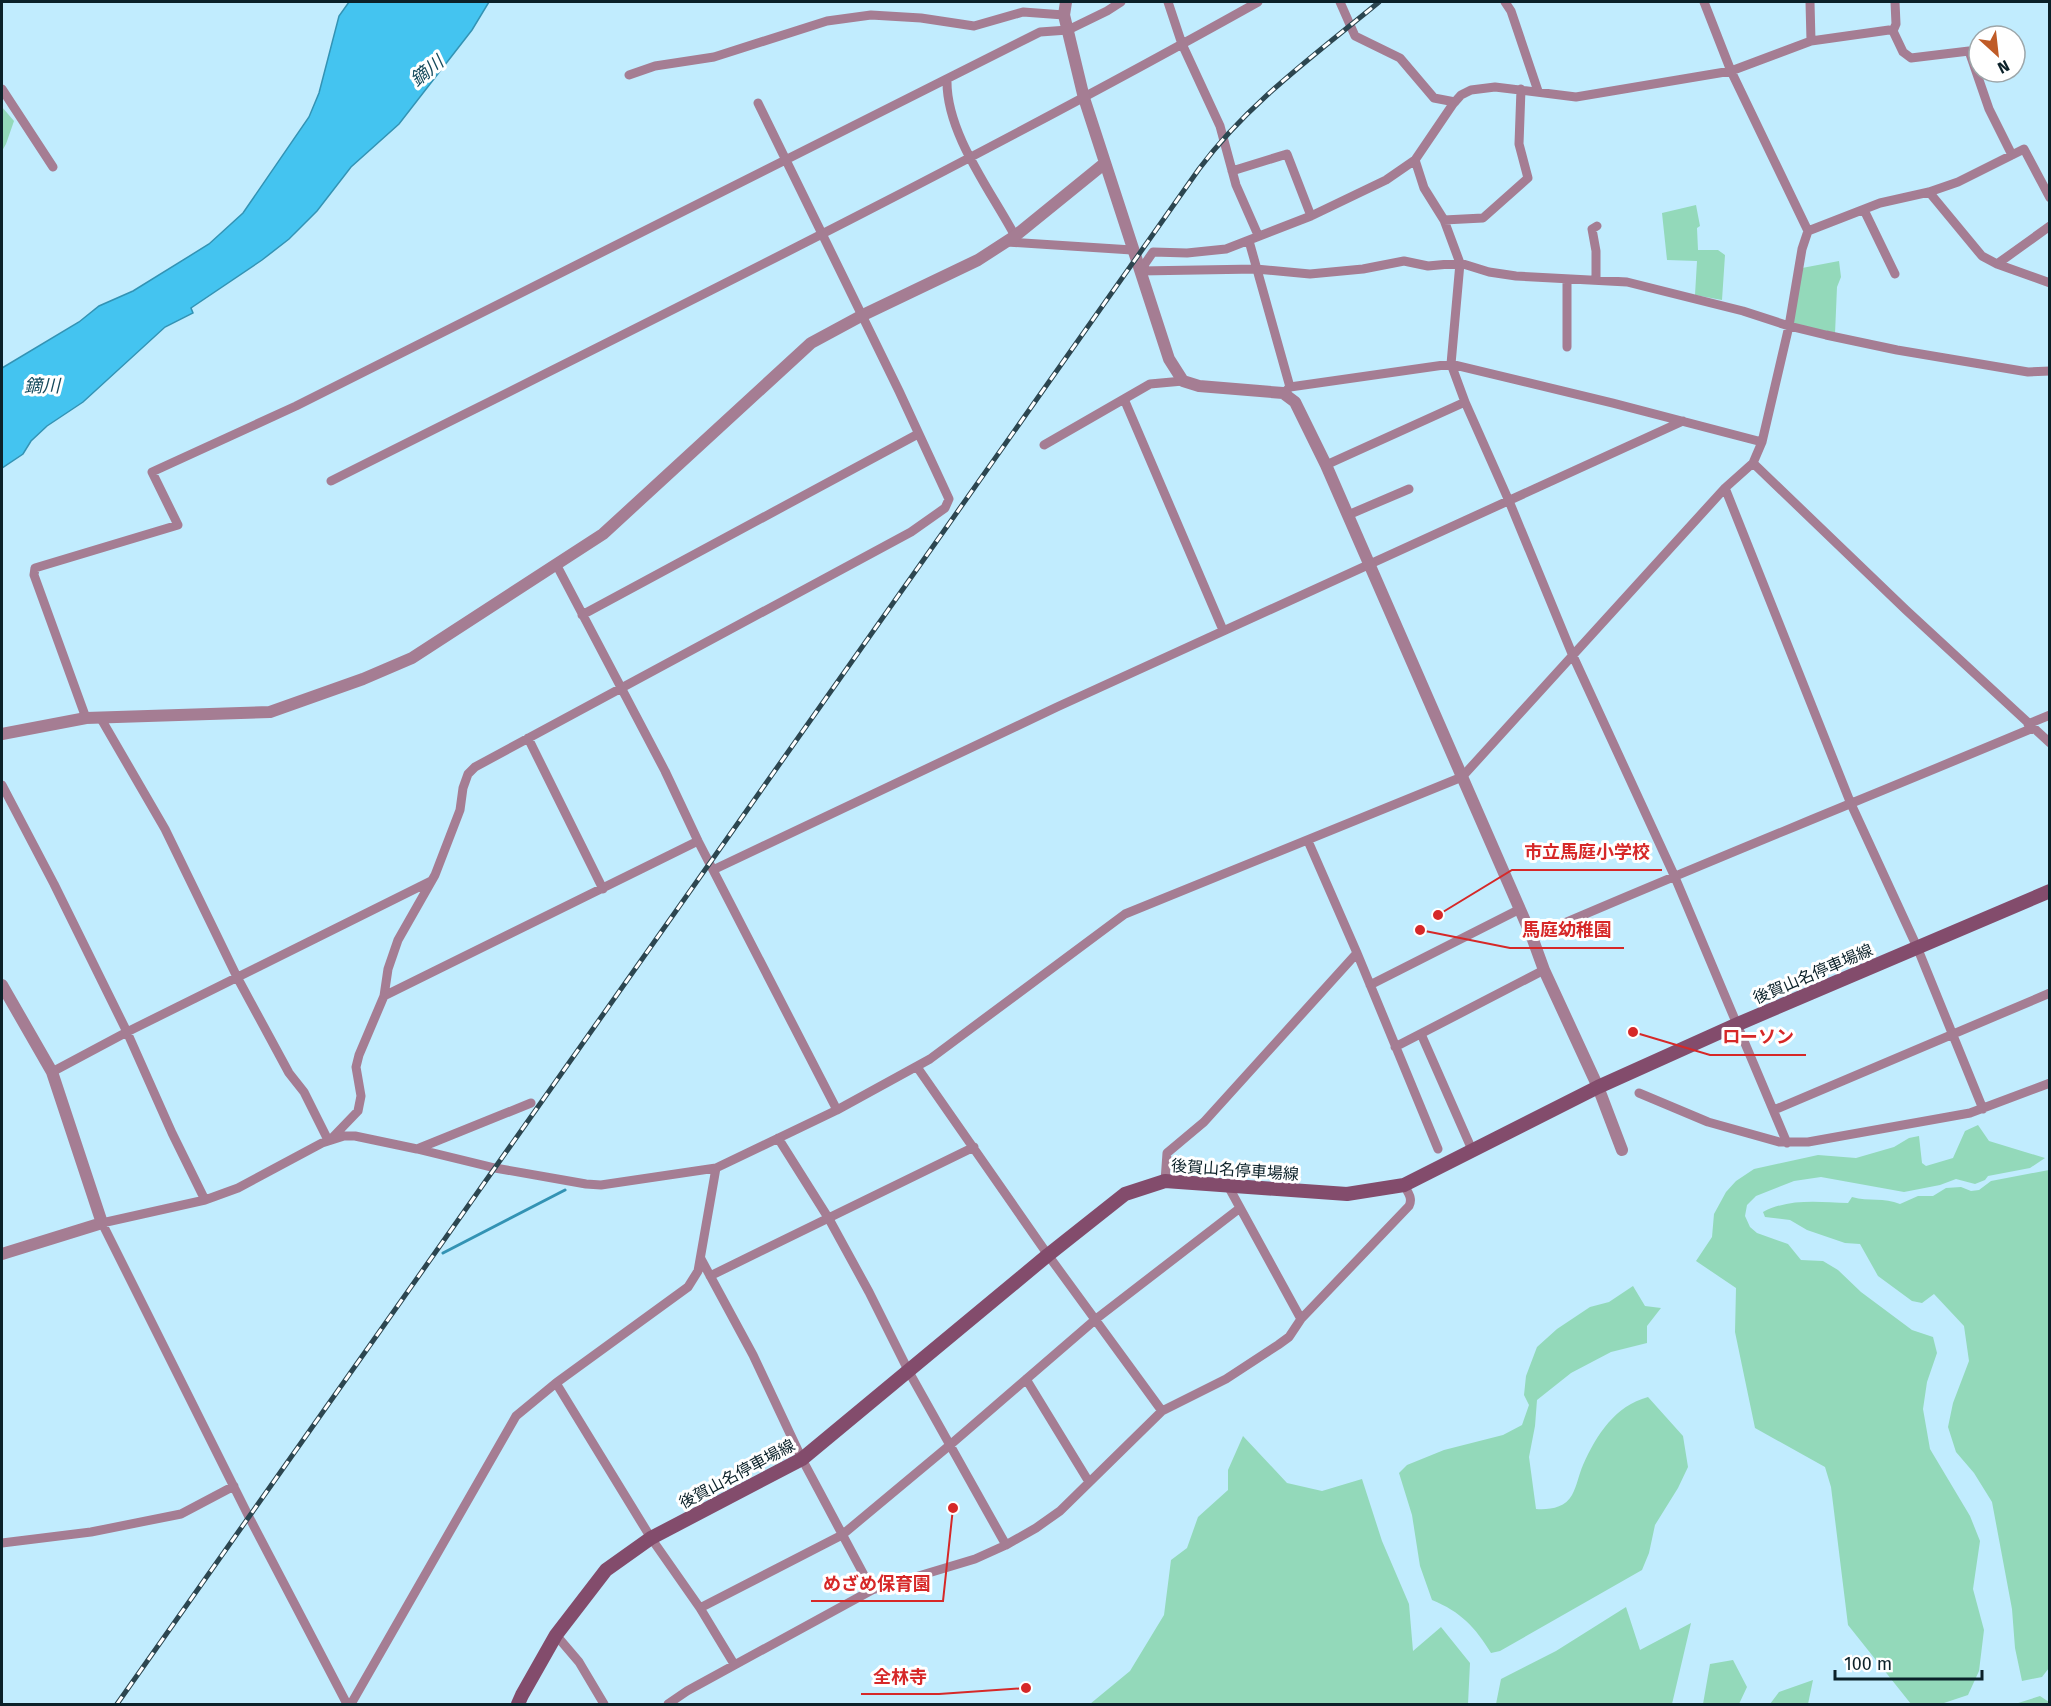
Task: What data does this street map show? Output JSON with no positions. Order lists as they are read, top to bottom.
{
  "streets": {
    "main road": ["後賀山名停車場線"]
  },
  "water": ["鏑川"],
  "places": [
    "市立馬庭小学校",
    "馬庭幼稚園",
    "ローソン",
    "めざめ保育園",
    "全林寺"
  ],
  "scale_bar": "100 m",
  "north": "bottom right"
}
